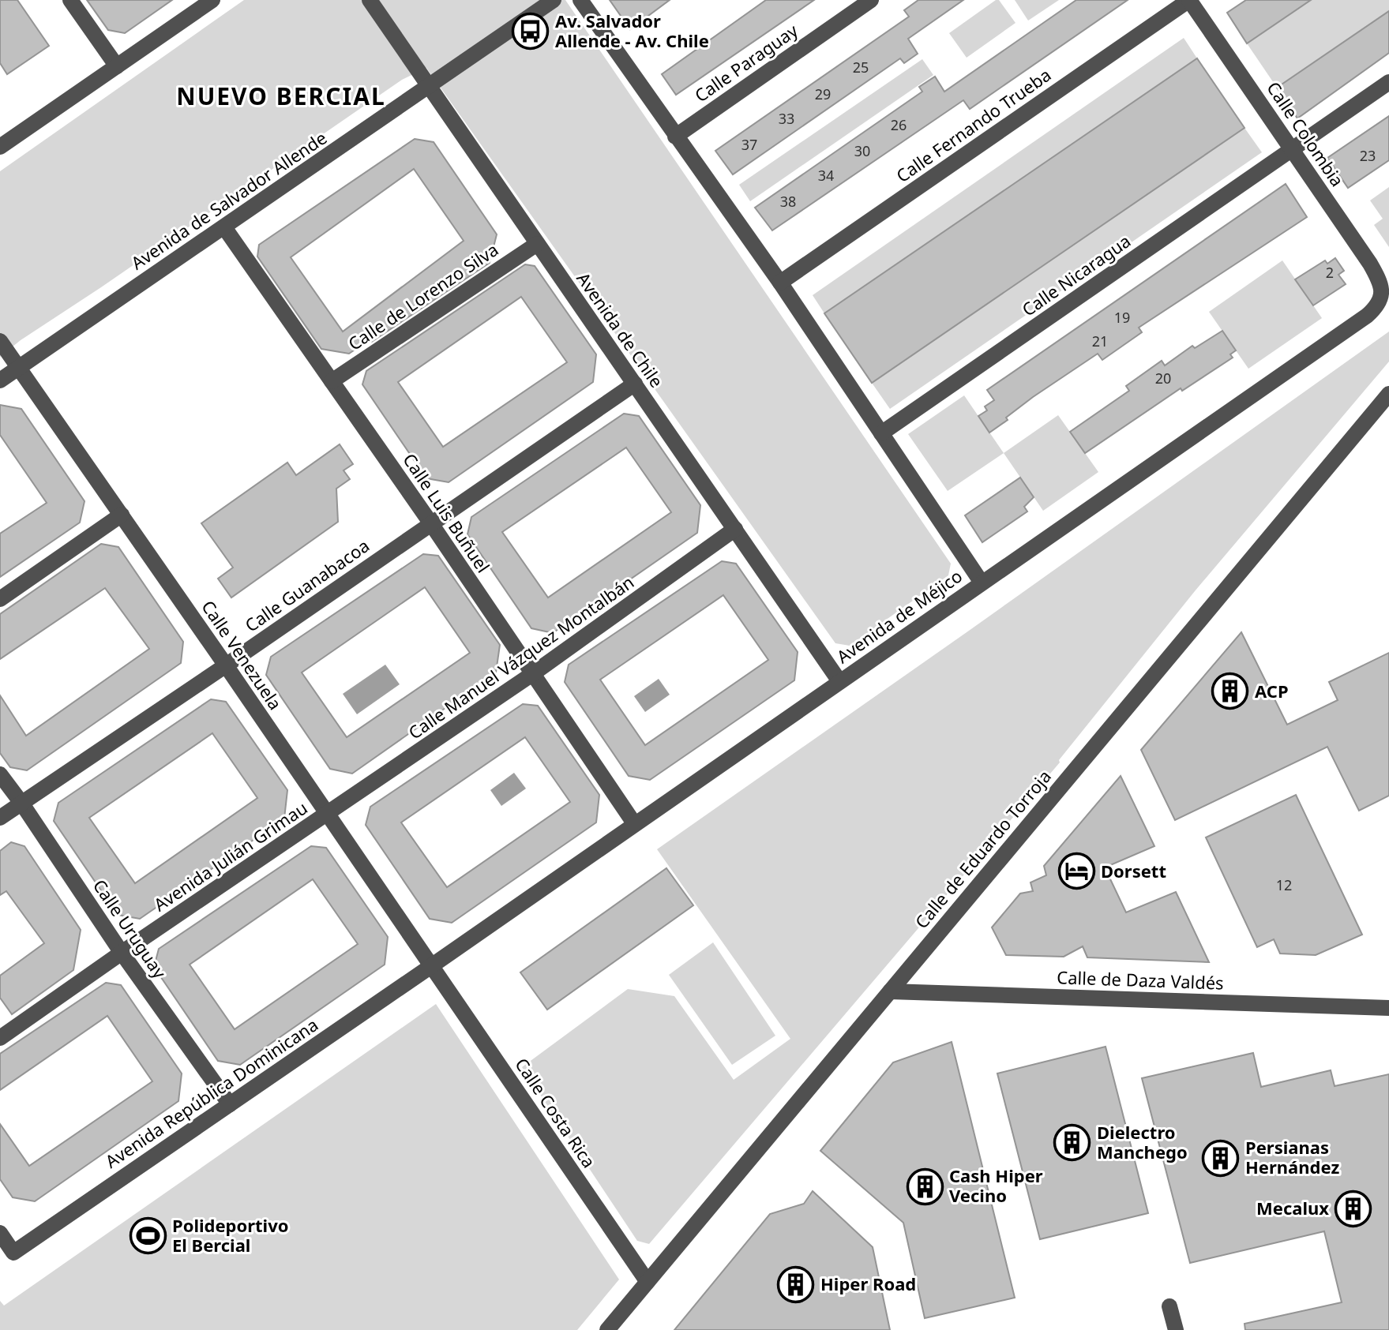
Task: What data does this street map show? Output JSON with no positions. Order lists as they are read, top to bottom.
{
  "streets": {
    "street": [
      "Calle Paraguay",
      "Calle Fernando Trueba",
      "Calle Colombia",
      "Avenida de Salvador Allende",
      "Calle Nicaragua",
      "Calle de Lorenzo Silva",
      "Avenida de Chile",
      "Calle Luis Buñuel",
      "Calle Guanabacoa",
      "Avenida de Méjico",
      "Calle Venezuela",
      "Calle Manuel Vázquez Montalbán",
      "Calle de Eduardo Torroja",
      "Avenida Julián Grimau",
      "Calle Uruguay",
      "Calle de Daza Valdés",
      "Avenida República Dominicana",
      "Calle Costa Rica"
    ]
  },
  "crossings": [
    ["Calle Fernando Trueba", "Calle Colombia"],
    ["Calle Colombia", "Calle Nicaragua"],
    ["Calle Colombia", "Avenida de Méjico"],
    ["Avenida de Salvador Allende", "Avenida de Chile"],
    ["Avenida de Salvador Allende", "Calle Luis Buñuel"],
    ["Avenida de Salvador Allende", "Calle Venezuela"],
    ["Calle de Lorenzo Silva", "Avenida de Chile"],
    ["Calle de Lorenzo Silva", "Calle Luis Buñuel"],
    ["Avenida de Chile", "Calle Guanabacoa"],
    ["Avenida de Chile", "Avenida de Méjico"],
    ["Avenida de Chile", "Calle Manuel Vázquez Montalbán"],
    ["Calle Luis Buñuel", "Calle Guanabacoa"],
    ["Calle Luis Buñuel", "Avenida de Méjico"],
    ["Calle Luis Buñuel", "Calle Manuel Vázquez Montalbán"],
    ["Calle Guanabacoa", "Calle Venezuela"],
    ["Calle Guanabacoa", "Calle Uruguay"],
    ["Avenida de Méjico", "Calle Venezuela"],
    ["Avenida de Méjico", "Avenida República Dominicana"],
    ["Avenida de Méjico", "Calle Costa Rica"],
    ["Calle Venezuela", "Calle Manuel Vázquez Montalbán"],
    ["Calle Venezuela", "Avenida Julián Grimau"],
    ["Calle Venezuela", "Avenida República Dominicana"],
    ["Calle Venezuela", "Calle Costa Rica"],
    ["Calle Manuel Vázquez Montalbán", "Avenida Julián Grimau"],
    ["Calle de Eduardo Torroja", "Calle de Daza Valdés"],
    ["Calle de Eduardo Torroja", "Calle Costa Rica"],
    ["Avenida Julián Grimau", "Calle Uruguay"],
    ["Calle Uruguay", "Avenida República Dominicana"],
    ["Avenida República Dominicana", "Calle Costa Rica"]
  ],
  "districts": ["NUEVO BERCIAL"],
  "places": {
    "bus stop": ["Av. Salvador Allende - Av. Chile"],
    "building": [
      "ACP",
      "Dielectro Manchego",
      "Persianas Hernández",
      "Cash Hiper Vecino",
      "Mecalux",
      "Hiper Road"
    ],
    "hotel": ["Dorsett"],
    "sports": ["Polideportivo El Bercial"]
  },
  "house_numbers": [
    "25",
    "29",
    "33",
    "26",
    "37",
    "30",
    "23",
    "34",
    "38",
    "2",
    "19",
    "21",
    "20",
    "12"
  ]
}
